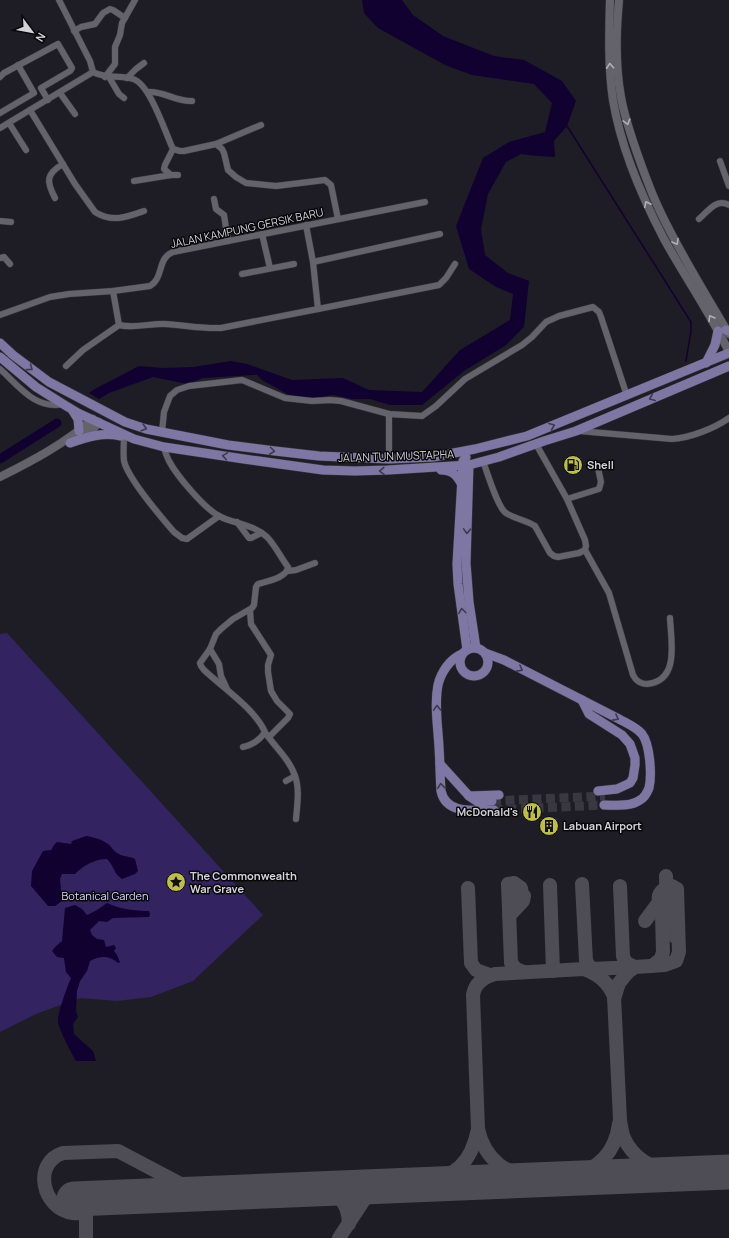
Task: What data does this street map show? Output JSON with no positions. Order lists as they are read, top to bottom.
{
  "streets": {
    "main road": ["JALAN TUN MUSTAPHA"],
    "street": ["JALAN KAMPUNG GERSIK BARU"]
  },
  "parks": ["Botanical Garden"],
  "places": {
    "fuel station": ["Shell"],
    "restaurant": ["McDonald's"],
    "building": ["Labuan Airport"],
    "place": ["The Commonwealth War Grave"]
  },
  "north": "bottom right"
}
